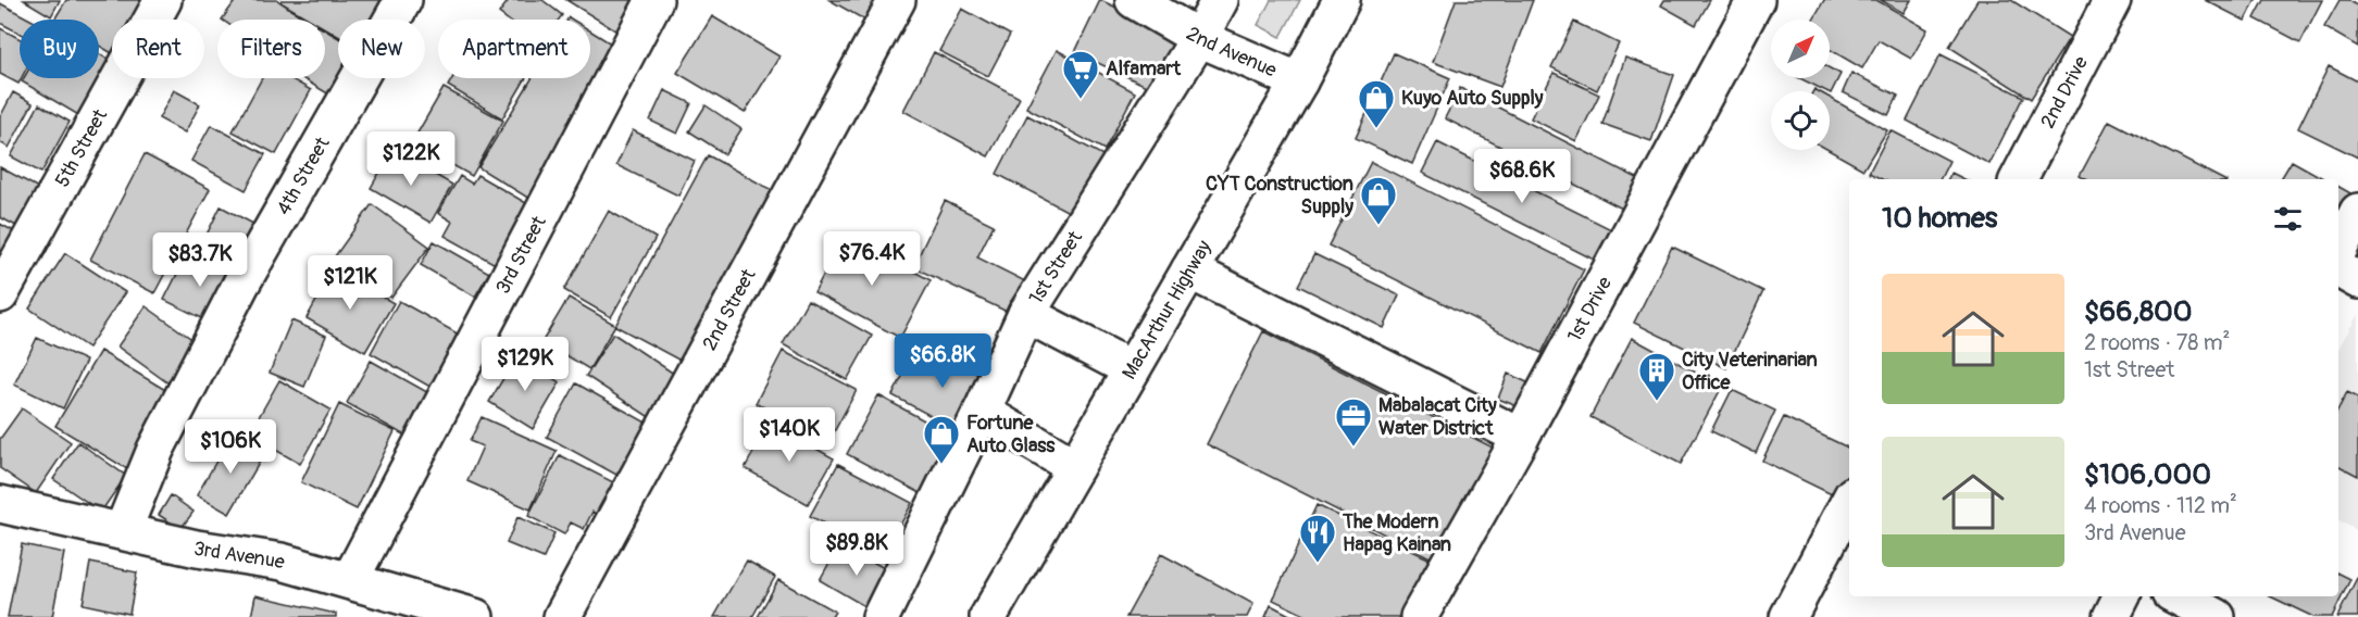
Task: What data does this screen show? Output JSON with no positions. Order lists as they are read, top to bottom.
{
  "streets": {
    "main road": [
      "2nd Avenue",
      "2nd Drive",
      "5th Street",
      "4th Street",
      "3rd Street",
      "1st Street",
      "2nd Street",
      "MacArthur Highway",
      "1st Drive",
      "3rd Avenue"
    ]
  },
  "crossings": [
    ["2nd Avenue", "1st Street"],
    ["2nd Avenue", "MacArthur Highway"],
    ["4th Street", "3rd Avenue"],
    ["3rd Street", "3rd Avenue"]
  ],
  "places": {
    "supermarket": ["Alfamart"],
    "shop": ["Kuyo Auto Supply", "CYT Construction Supply", "Fortune Auto Glass"],
    "building": ["City Veterinarian Office"],
    "office": ["Mabalacat City Water District"],
    "restaurant": ["The Modern Hapag Kainan"]
  },
  "north": "top right",
  "page": {
    "chip": [
      "Buy",
      "Rent",
      "Filters",
      "New",
      "Apartment"
    ],
    "price": [
      "$122K",
      "$68.6K",
      "$76.4K",
      "$83.7K",
      "$121K",
      "$66.8K",
      "$129K",
      "$140K",
      "$106K",
      "$89.8K"
    ],
    "heading": "10 homes",
    "list": [
      {
        "name": "$66,800",
        "note": "2 rooms · 78 m² · 1st Street"
      },
      {
        "name": "$106,000",
        "note": "4 rooms · 112 m² · 3rd Avenue"
      }
    ]
  }
}
